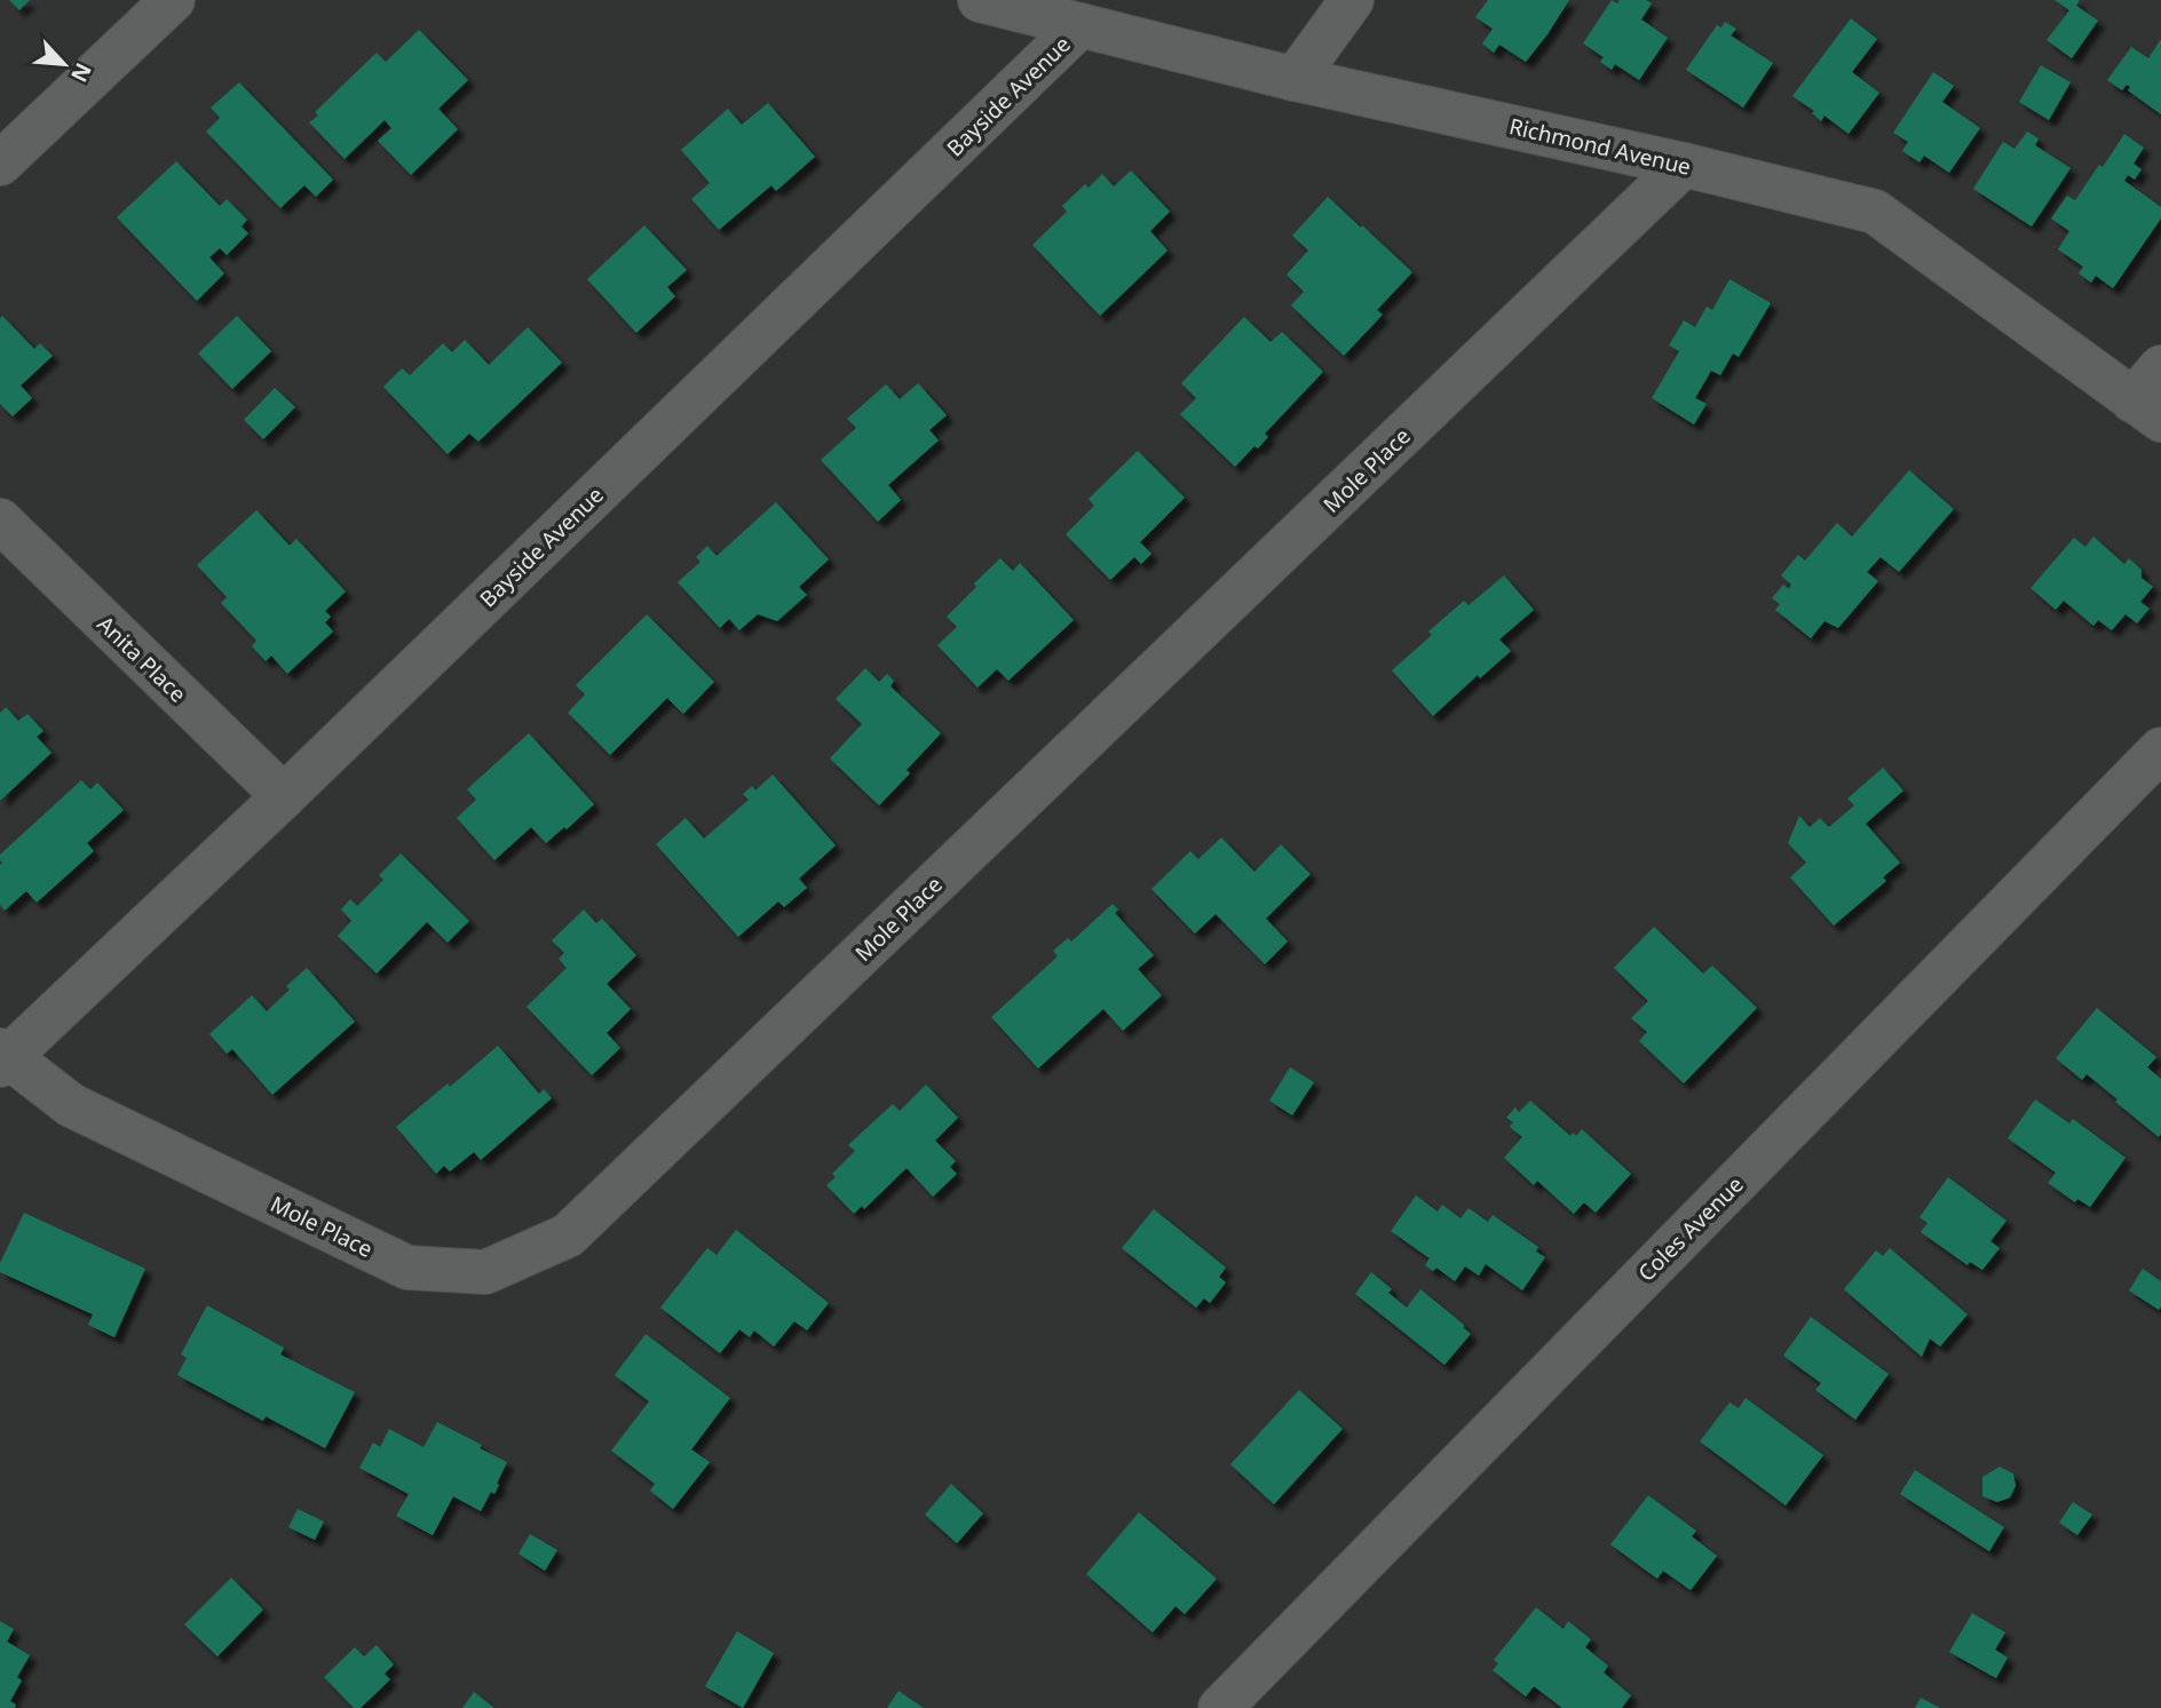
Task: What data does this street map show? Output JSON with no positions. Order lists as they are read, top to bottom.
{
  "streets": {
    "street": [
      "Bayside Avenue",
      "Richmond Avenue",
      "Mole Place",
      "Anita Place",
      "Coles Avenue"
    ]
  },
  "crossings": [
    ["Bayside Avenue", "Richmond Avenue"],
    ["Bayside Avenue", "Mole Place"],
    ["Bayside Avenue", "Anita Place"],
    ["Richmond Avenue", "Mole Place"]
  ],
  "north": "bottom right"
}
